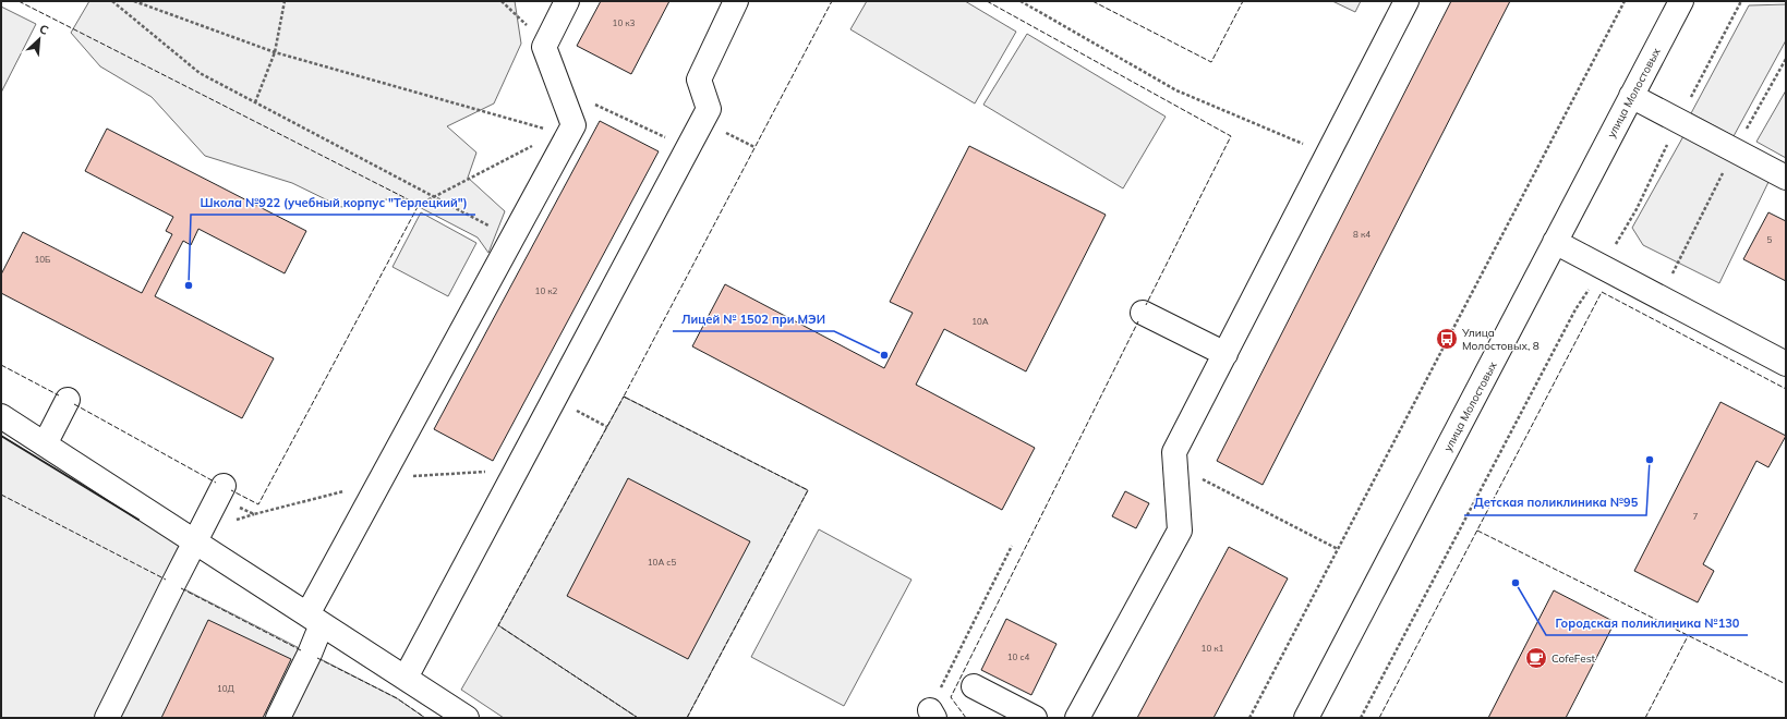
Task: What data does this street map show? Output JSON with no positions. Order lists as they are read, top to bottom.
{
  "streets": {
    "street": ["улица Молостовых"]
  },
  "places": {
    "other": [
      "Школа №922 (учебный корпус \"Терлецкий\")",
      "Лицей № 1502 при МЭИ",
      "Детская поликлиника №95",
      "Городская поликлиника №130"
    ],
    "bus stop": ["Улица Молостовых, 8"],
    "cafe": ["CofeFest"]
  },
  "house_numbers": [
    "10 к3",
    "8 к4",
    "5",
    "10Б",
    "10 к2",
    "10А",
    "7",
    "10А с5",
    "10 к1",
    "10 с4",
    "10Д"
  ],
  "north": "top right"
}
